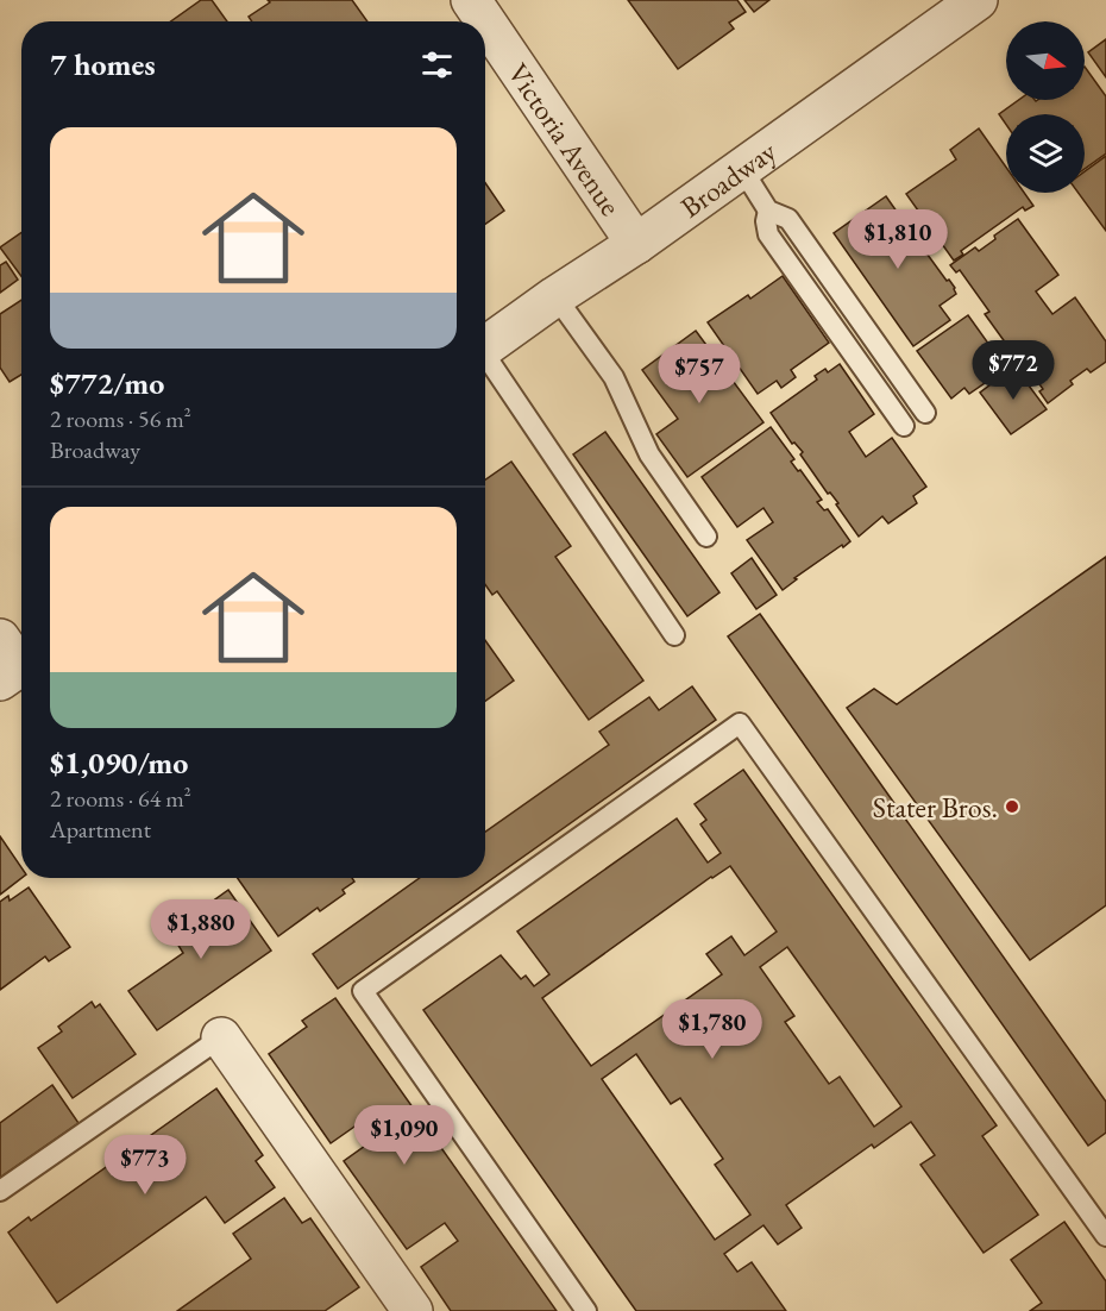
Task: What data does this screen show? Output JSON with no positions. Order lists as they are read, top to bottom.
{
  "streets": {
    "street": ["Victoria Avenue", "Broadway"]
  },
  "crossings": [
    ["Victoria Avenue", "Broadway"]
  ],
  "places": ["Stater Bros."],
  "north": "right",
  "page": {
    "heading": "7 homes",
    "list": [
      {
        "name": "$772/mo",
        "note": "2 rooms · 56 m² · Broadway"
      },
      {
        "name": "$1,090/mo",
        "note": "2 rooms · 64 m² · Apartment"
      }
    ],
    "price": [
      "$1,810",
      "$772",
      "$757",
      "$1,880",
      "$1,780",
      "$1,090",
      "$773"
    ]
  }
}
